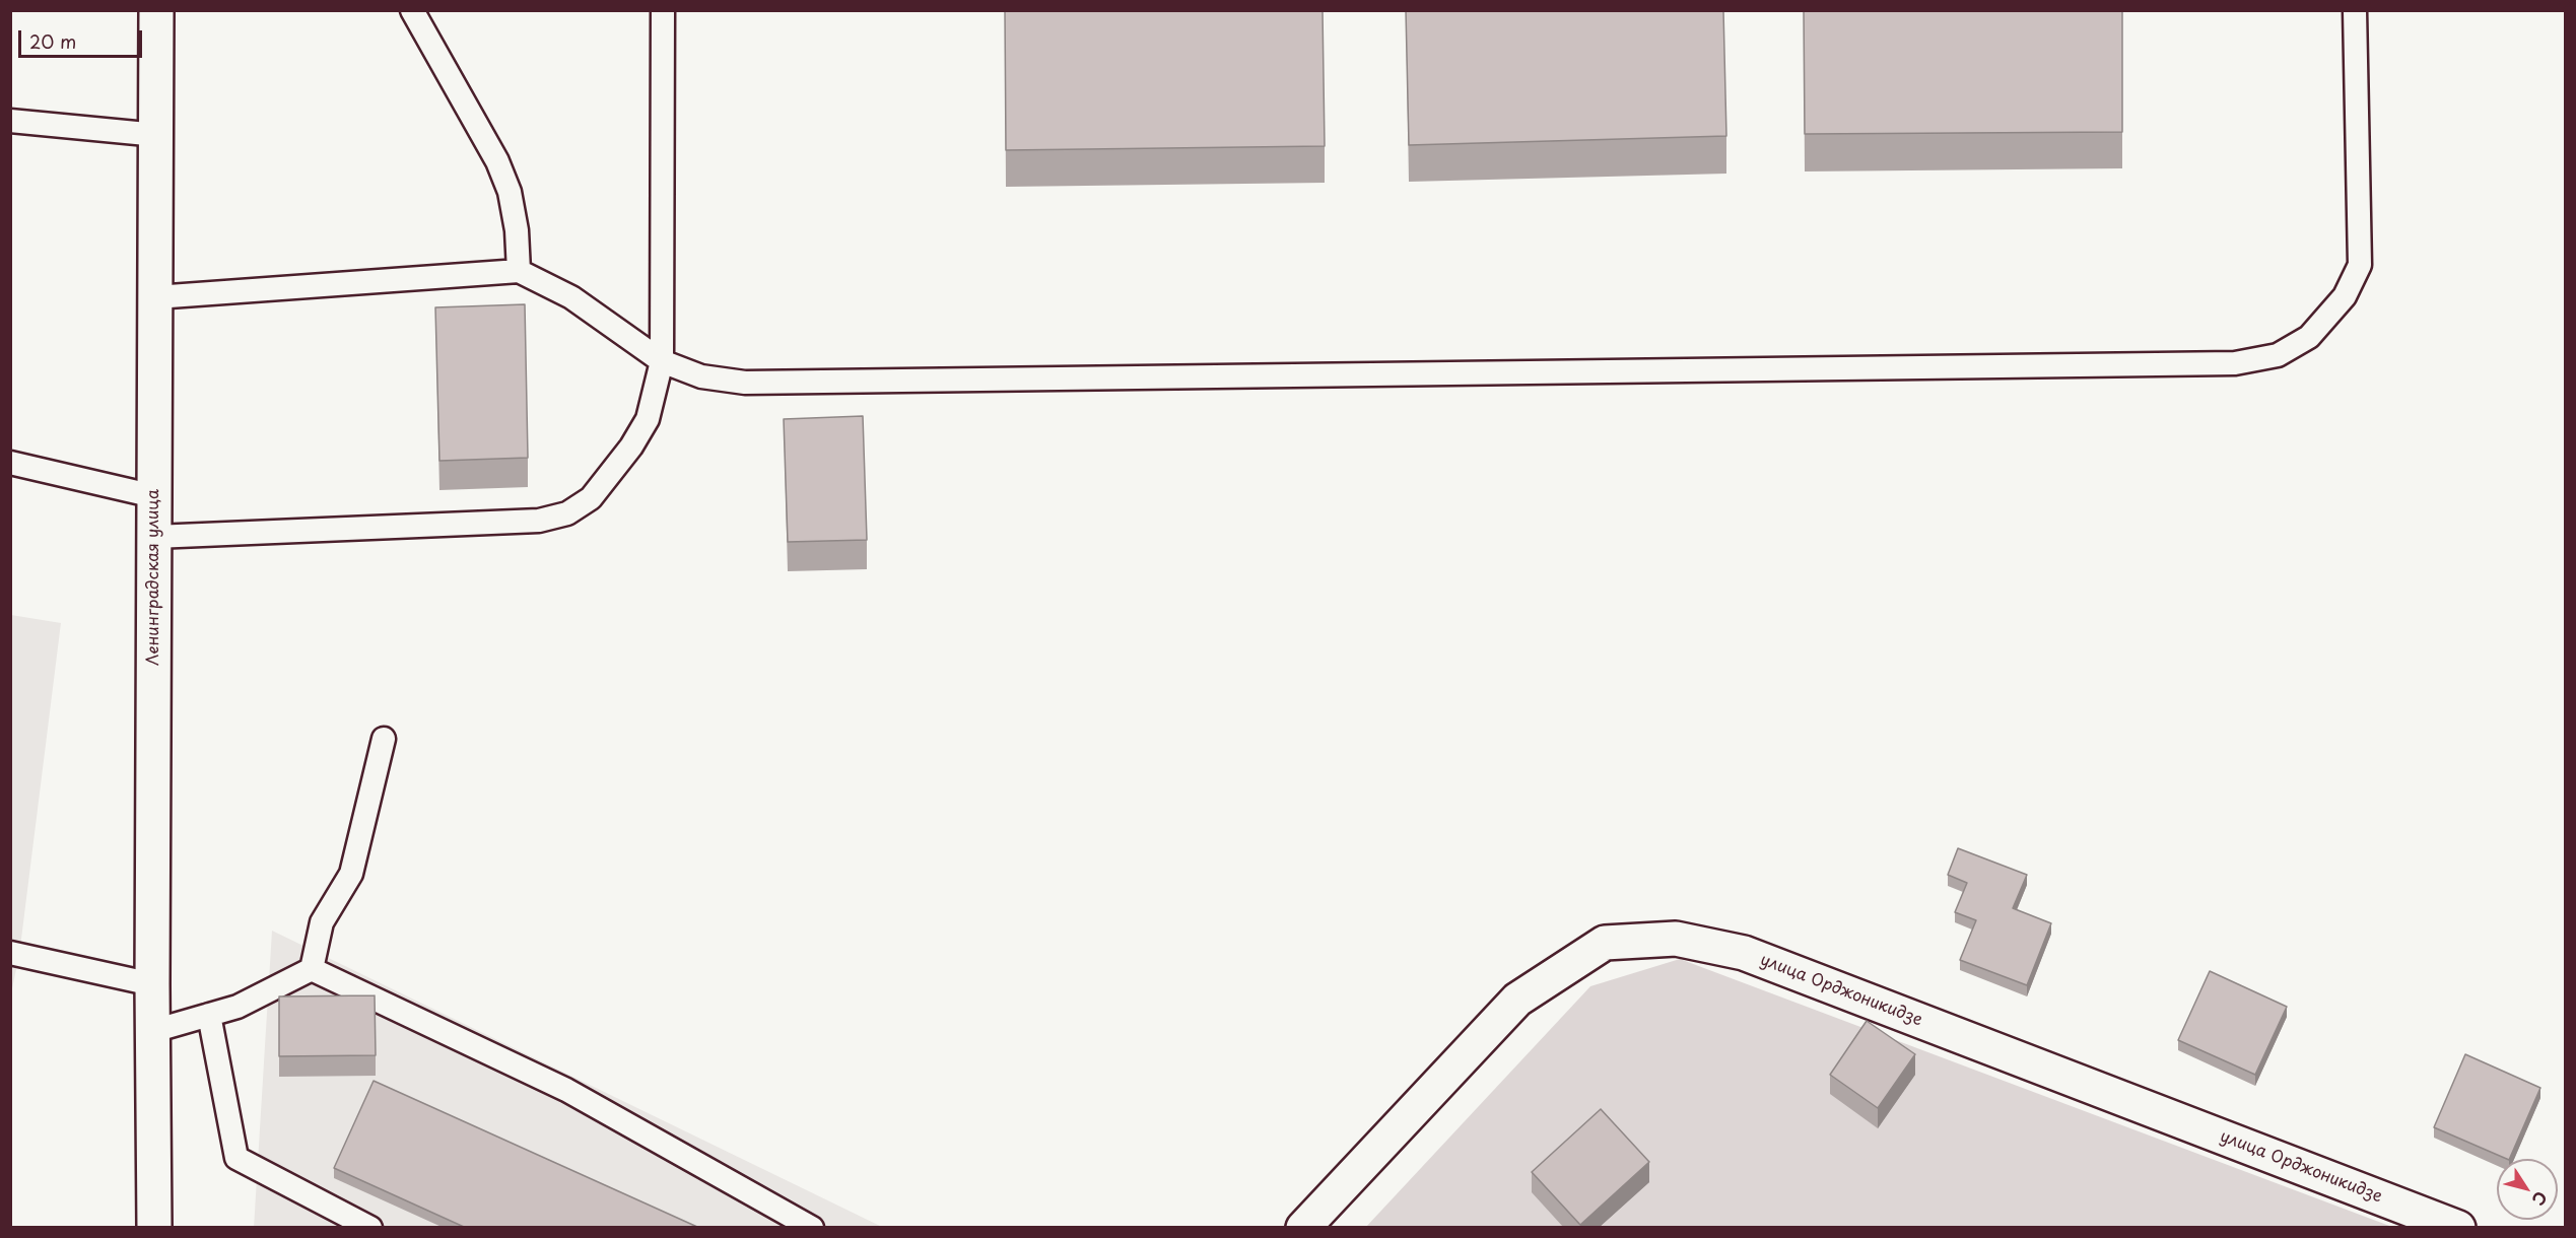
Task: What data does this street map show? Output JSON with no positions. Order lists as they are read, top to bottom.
{
  "streets": {
    "street": ["Ленинградская улица", "улица Орджоникидзе"]
  },
  "scale_bar": "20 m",
  "north": "bottom right"
}
